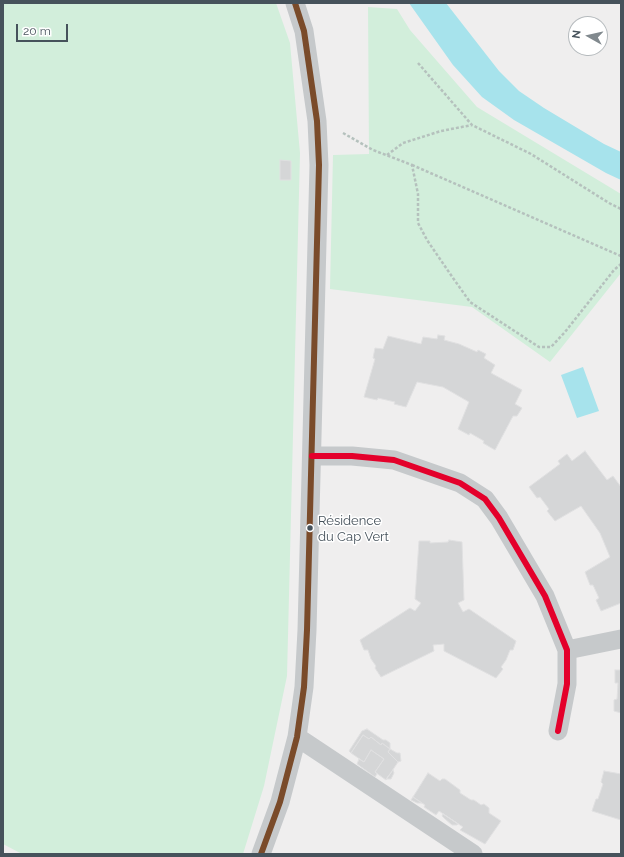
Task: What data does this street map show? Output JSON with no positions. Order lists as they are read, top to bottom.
{
  "places": ["Résidence du Cap Vert"],
  "scale_bar": "20 m",
  "north": "left"
}
